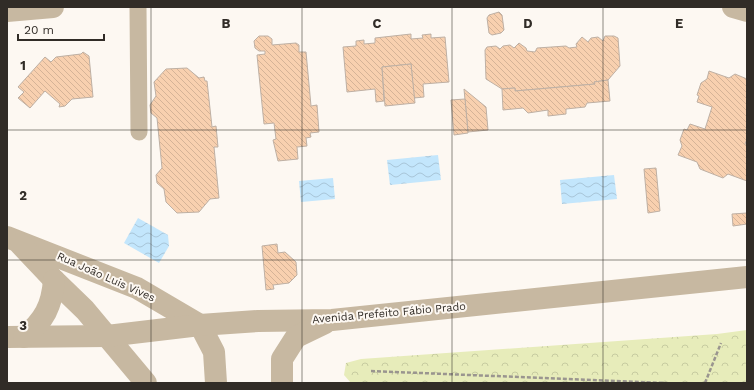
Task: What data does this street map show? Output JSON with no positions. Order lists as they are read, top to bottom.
{
  "streets": {
    "street": ["Rua João Luis Vives", "Avenida Prefeito Fábio Prado"]
  },
  "crossings": [
    ["Rua João Luis Vives", "Avenida Prefeito Fábio Prado"]
  ],
  "scale_bar": "20 m",
  "grid": {
    "columns": [
      "B",
      "C",
      "D",
      "E"
    ],
    "rows": ["1", "2", "3"]
  }
}
